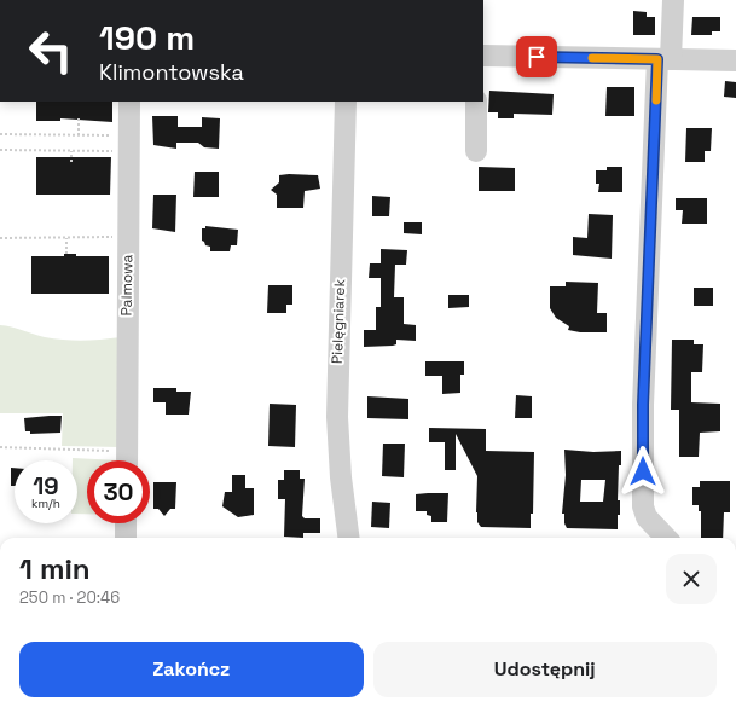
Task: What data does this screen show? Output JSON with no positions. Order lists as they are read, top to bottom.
{
  "streets": {
    "street": ["Palmowa", "Pielęgniarek"]
  },
  "page": {
    "turn": ["190 m", "Klimontowska"],
    "speed": "19 km/h",
    "limit": "30",
    "heading": ["1 min", "250 m · 20:46"],
    "buttons": ["Zakończ", "Udostępnij"]
  }
}
